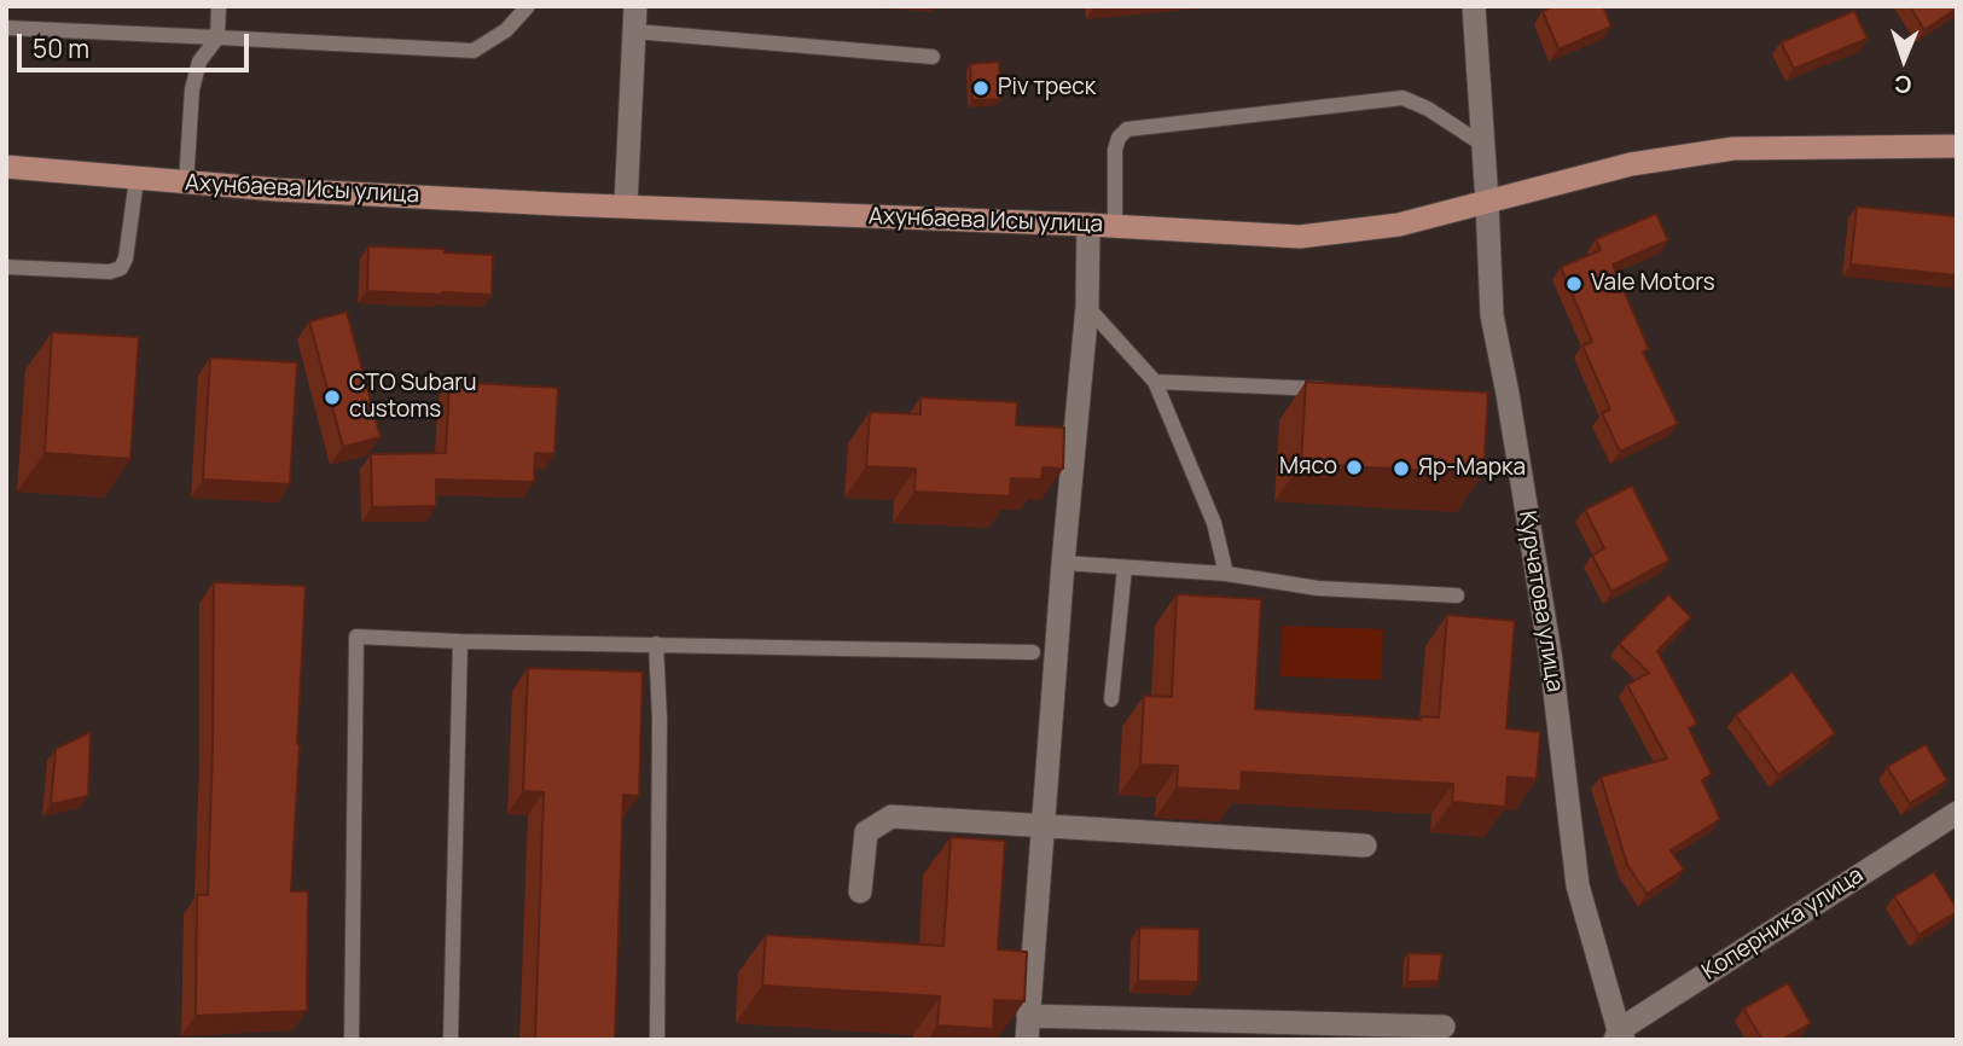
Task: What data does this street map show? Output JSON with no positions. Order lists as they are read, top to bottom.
{
  "streets": {
    "main road": ["Ахунбаева Исы улица"],
    "street": ["Курчатова улица", "Коперника улица"]
  },
  "crossings": [
    ["Ахунбаева Исы улица", "Курчатова улица"],
    ["Курчатова улица", "Коперника улица"]
  ],
  "places": [
    "Piv треск",
    "Vale Motors",
    "СТО Subaru customs",
    "Мясо",
    "Яр-Марка"
  ],
  "scale_bar": "50 m",
  "north": "bottom"
}
